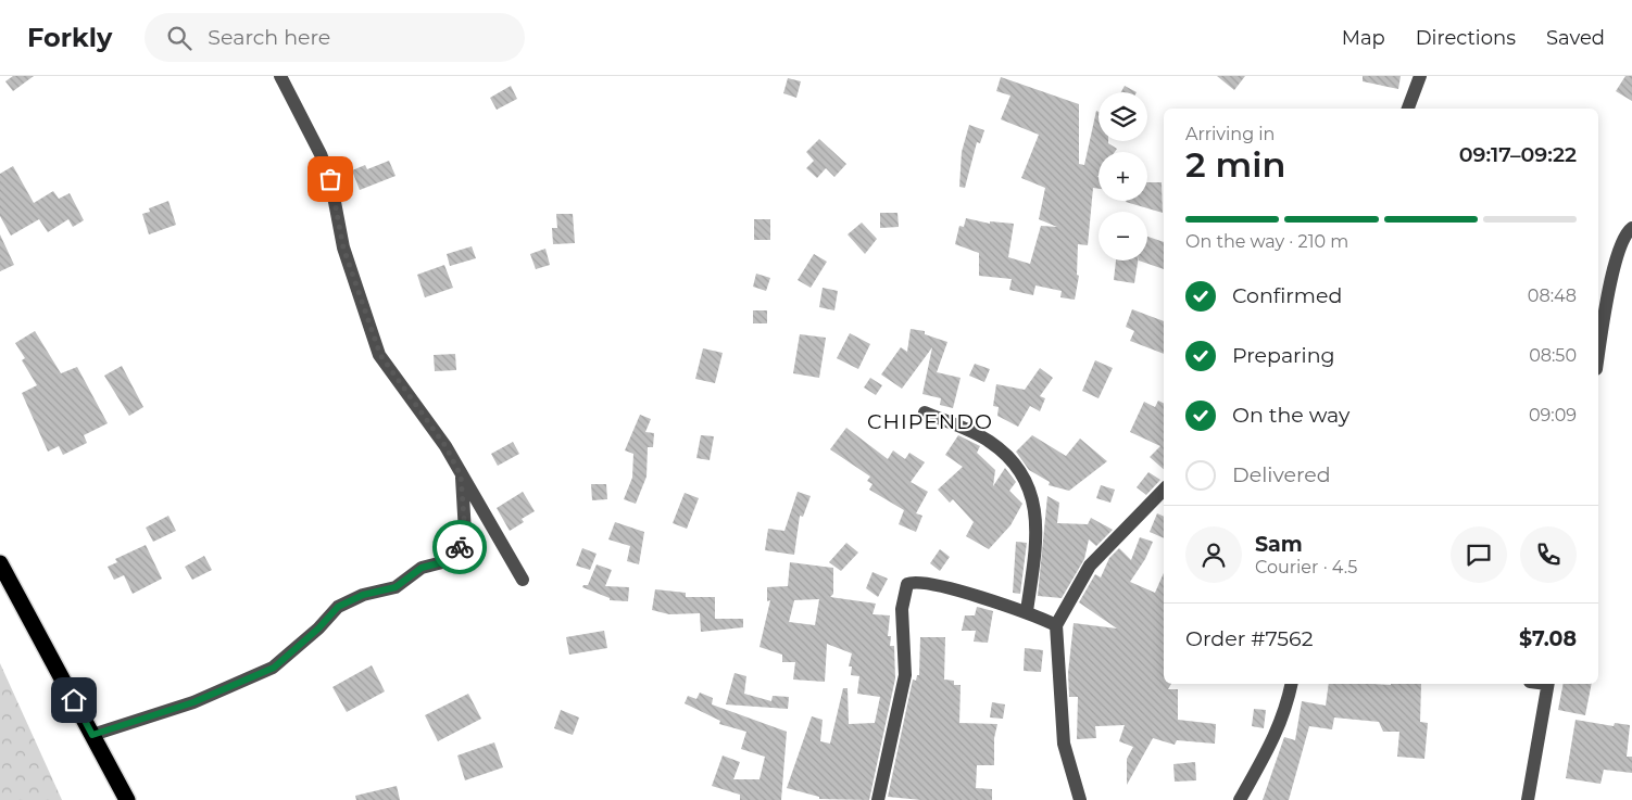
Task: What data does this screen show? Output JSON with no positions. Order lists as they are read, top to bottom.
{
  "districts": ["CHIPENDO"],
  "page": {
    "header": "Forkly",
    "search": "Search here",
    "nav": ["Map", "Directions", "Saved"],
    "map_buttons": ["+", "−"],
    "heading": ["2 min", "Arriving in", "09:17–09:22"],
    "panel": [
      "Sam",
      "Courier · 4.5",
      "Order #7562",
      "$7.08"
    ],
    "bar": "On the way · 210 m",
    "list": [
      ["Confirmed", "08:48"],
      ["Preparing", "08:50"],
      ["On the way", "09:09"],
      "Delivered"
    ]
  }
}
